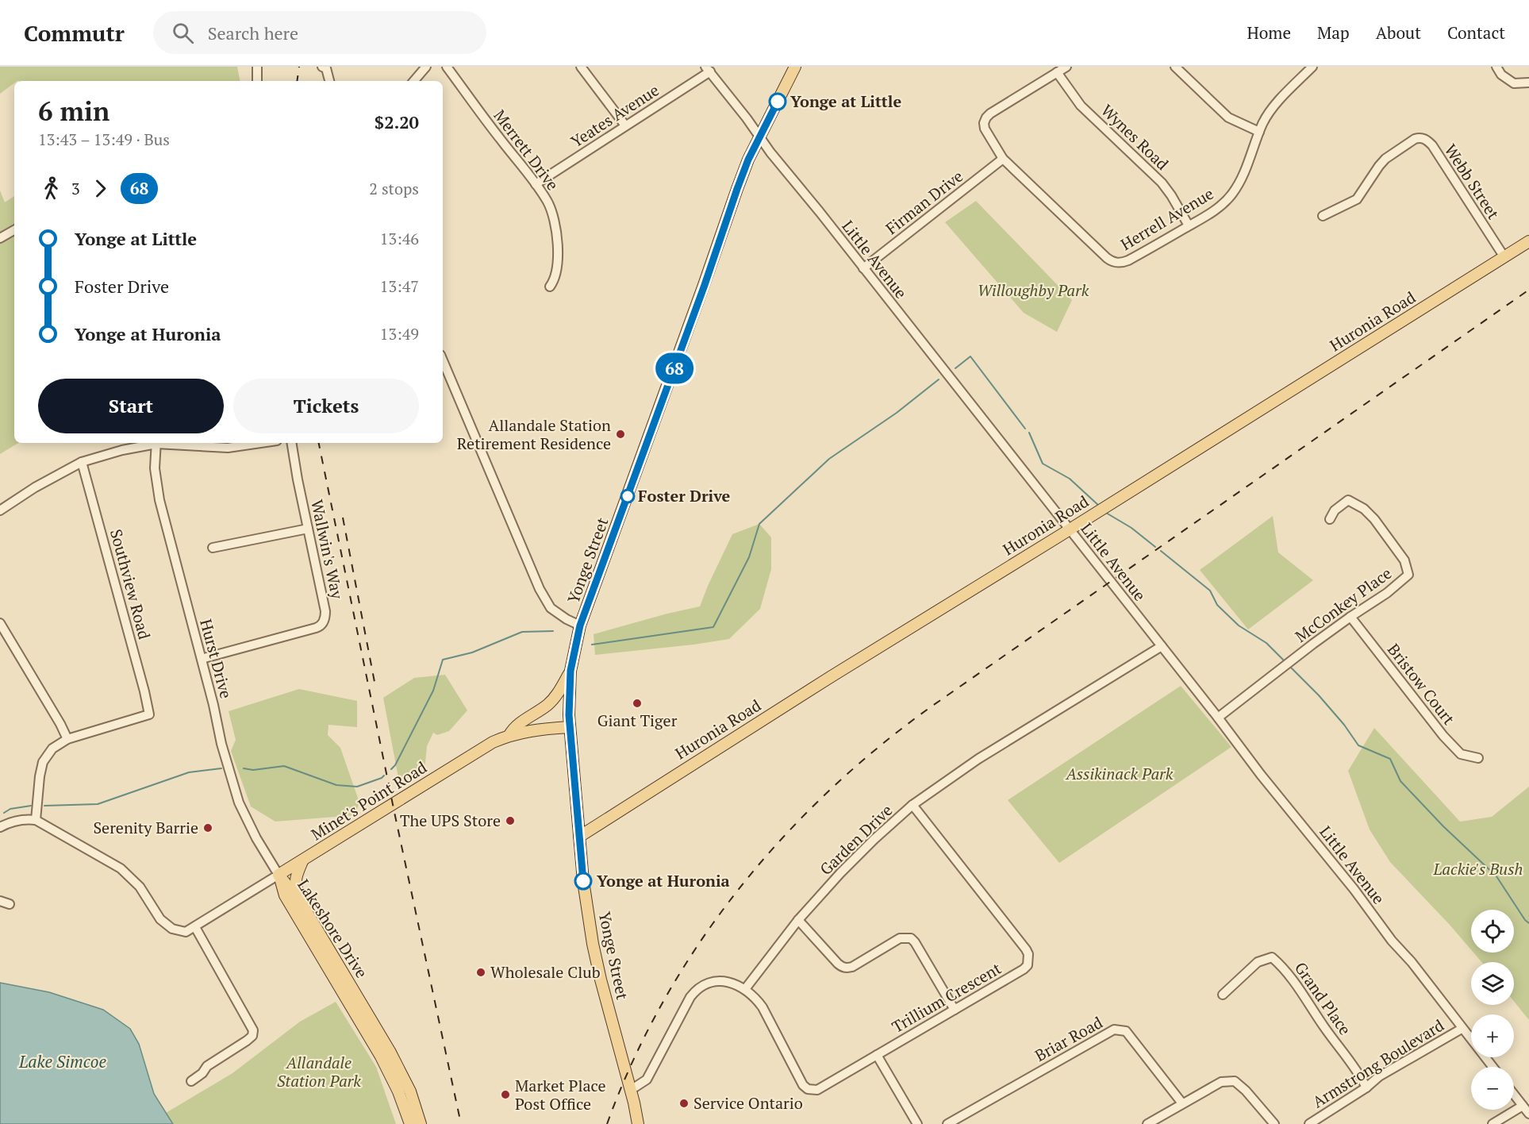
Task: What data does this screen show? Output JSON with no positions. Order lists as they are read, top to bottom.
{
  "streets": {
    "main road": [
      "Huronia Road",
      "Yonge Street",
      "Minet's Point Road",
      "Lakeshore Drive"
    ],
    "street": [
      "Yeates Avenue",
      "Wynes Road",
      "Merrett Drive",
      "Webb Street",
      "Firman Drive",
      "Herrell Avenue",
      "Little Avenue",
      "Wallwin's Way",
      "Southview Road",
      "McConkey Place",
      "Hurst Drive",
      "Bristow Court",
      "Garden Drive",
      "Trillium Crescent",
      "Grand Place",
      "Briar Road",
      "Armstrong Boulevard"
    ]
  },
  "crossings": [
    ["Yeates Avenue", "Merrett Drive"],
    ["Yeates Avenue", "Little Avenue"],
    ["Wynes Road", "Herrell Avenue"],
    ["Webb Street", "Huronia Road"],
    ["Firman Drive", "Herrell Avenue"],
    ["Firman Drive", "Little Avenue"],
    ["Little Avenue", "Huronia Road"],
    ["Little Avenue", "Yonge Street"],
    ["Little Avenue", "McConkey Place"],
    ["Little Avenue", "Garden Drive"],
    ["Little Avenue", "Armstrong Boulevard"],
    ["Huronia Road", "Yonge Street"],
    ["Wallwin's Way", "Hurst Drive"],
    ["Yonge Street", "Minet's Point Road"],
    ["McConkey Place", "Bristow Court"],
    ["Hurst Drive", "Minet's Point Road"],
    ["Hurst Drive", "Lakeshore Drive"],
    ["Minet's Point Road", "Lakeshore Drive"],
    ["Garden Drive", "Trillium Crescent"],
    ["Grand Place", "Armstrong Boulevard"]
  ],
  "water": ["Lake Simcoe"],
  "parks": [
    "Willoughby Park",
    "Assikinack Park",
    "Lackie's Bush",
    "Allandale Station Park"
  ],
  "places": [
    "Yonge at Little",
    "Allandale Station Retirement Residence",
    "Foster Drive",
    "Giant Tiger",
    "The UPS Store",
    "Serenity Barrie",
    "Yonge at Huronia",
    "Wholesale Club",
    "Market Place Post Office",
    "Service Ontario"
  ],
  "lines": ["bus line 68"],
  "page": {
    "header": "Commutr",
    "search": "Search here",
    "nav": [
      "Home",
      "Map",
      "About",
      "Contact"
    ],
    "on_map": "68",
    "heading": ["6 min", "13:43 – 13:49 · Bus", "$2.20"],
    "legs": ["3", "68", "2 stops"],
    "list": [
      {
        "name": "Yonge at Little",
        "value": "13:46"
      },
      {
        "name": "Foster Drive",
        "value": "13:47"
      },
      {
        "name": "Yonge at Huronia",
        "value": "13:49"
      }
    ],
    "buttons": ["Start", "Tickets"],
    "map_buttons": ["+", "−"]
  }
}
